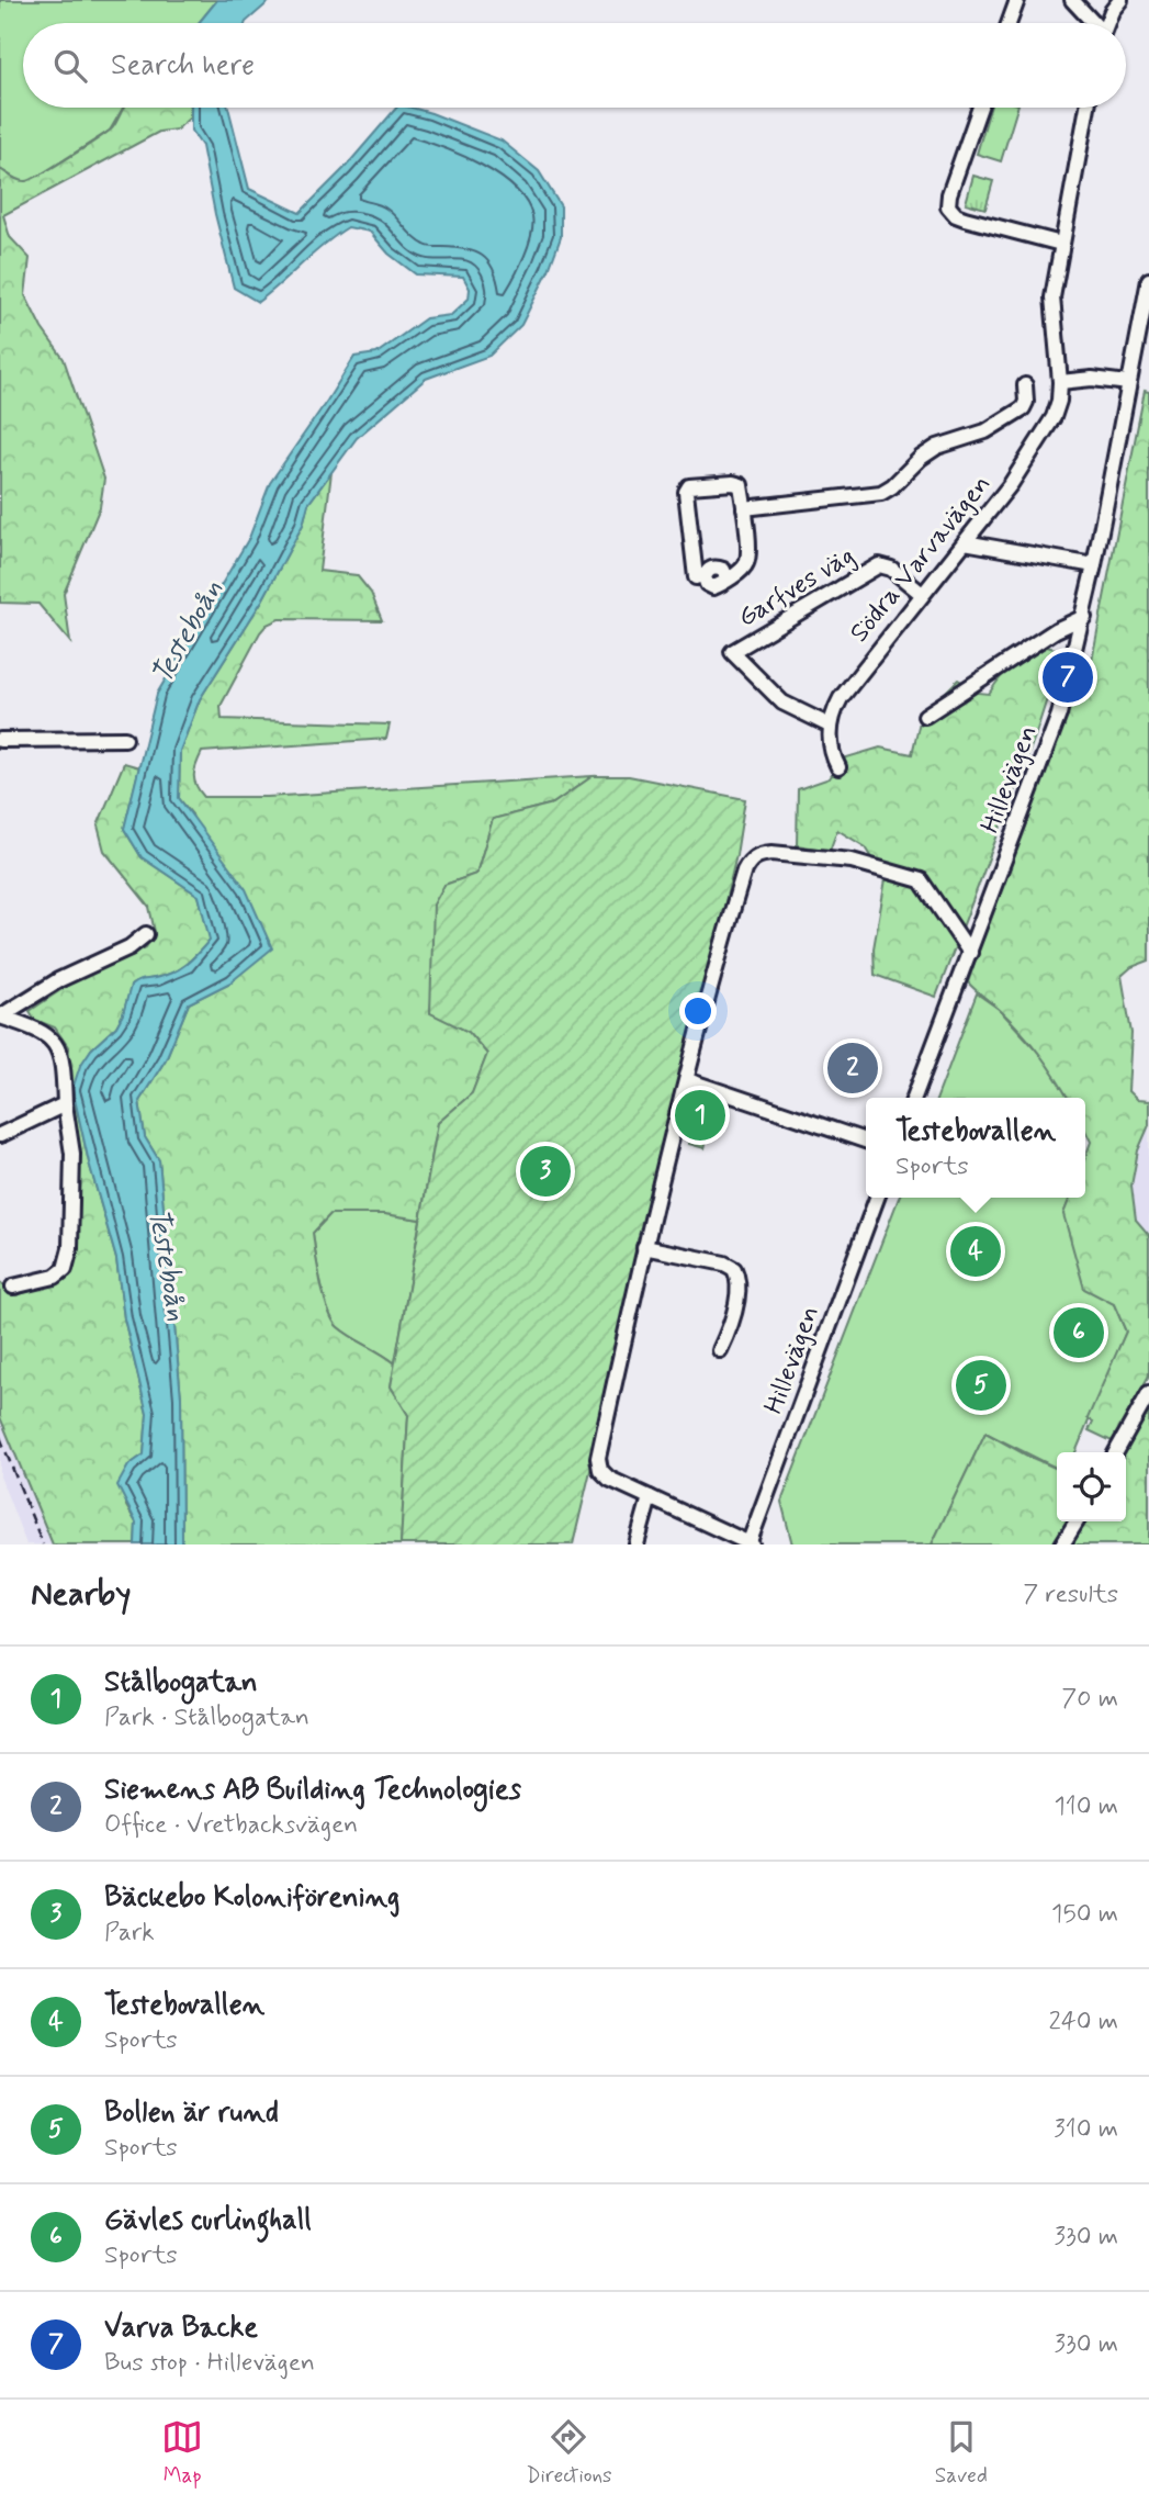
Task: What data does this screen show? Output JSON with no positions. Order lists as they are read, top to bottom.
{
  "streets": {
    "street": ["Södra Varvavägen", "Garfves väg", "Hillevägen"]
  },
  "crossings": [
    ["Södra Varvavägen", "Garfves väg"]
  ],
  "water": ["Testeboån"],
  "page": {
    "search": "Search here",
    "pins": [
      "7",
      "2",
      "1",
      "3",
      "4",
      "6",
      "5"
    ],
    "popup": ["Testebovallen", "Sports"],
    "heading": ["Nearby", "7 results"],
    "list": [
      {
        "mark": "1",
        "name": "Stålbogatan",
        "note": "Park · Stålbogatan",
        "value": "70 m"
      },
      {
        "mark": "2",
        "name": "Siemens AB Building Technologies",
        "note": "Office · Vretbacksvägen",
        "value": "110 m"
      },
      {
        "mark": "3",
        "name": "Bäckebo Koloniförening",
        "note": "Park",
        "value": "150 m"
      },
      {
        "mark": "4",
        "name": "Testebovallen",
        "note": "Sports",
        "value": "240 m"
      },
      {
        "mark": "5",
        "name": "Bollen är rund",
        "note": "Sports",
        "value": "310 m"
      },
      {
        "mark": "6",
        "name": "Gävles curlinghall",
        "note": "Sports",
        "value": "330 m"
      },
      {
        "mark": "7",
        "name": "Varva Backe",
        "note": "Bus stop · Hillevägen",
        "value": "330 m"
      }
    ],
    "nav": ["Map", "Directions", "Saved"]
  }
}
